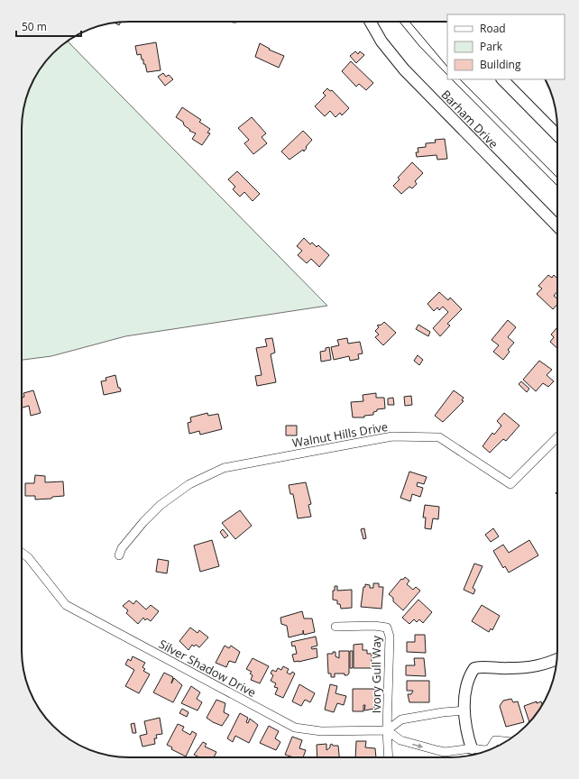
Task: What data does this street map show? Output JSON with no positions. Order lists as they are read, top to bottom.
{
  "streets": {
    "street": [
      "Barham Drive",
      "Walnut Hills Drive",
      "Silver Shadow Drive",
      "Ivory Gull Way"
    ]
  },
  "crossings": [
    ["Silver Shadow Drive", "Ivory Gull Way"]
  ],
  "legend": ["Road", "Park", "Building"],
  "scale_bar": "50 m"
}
